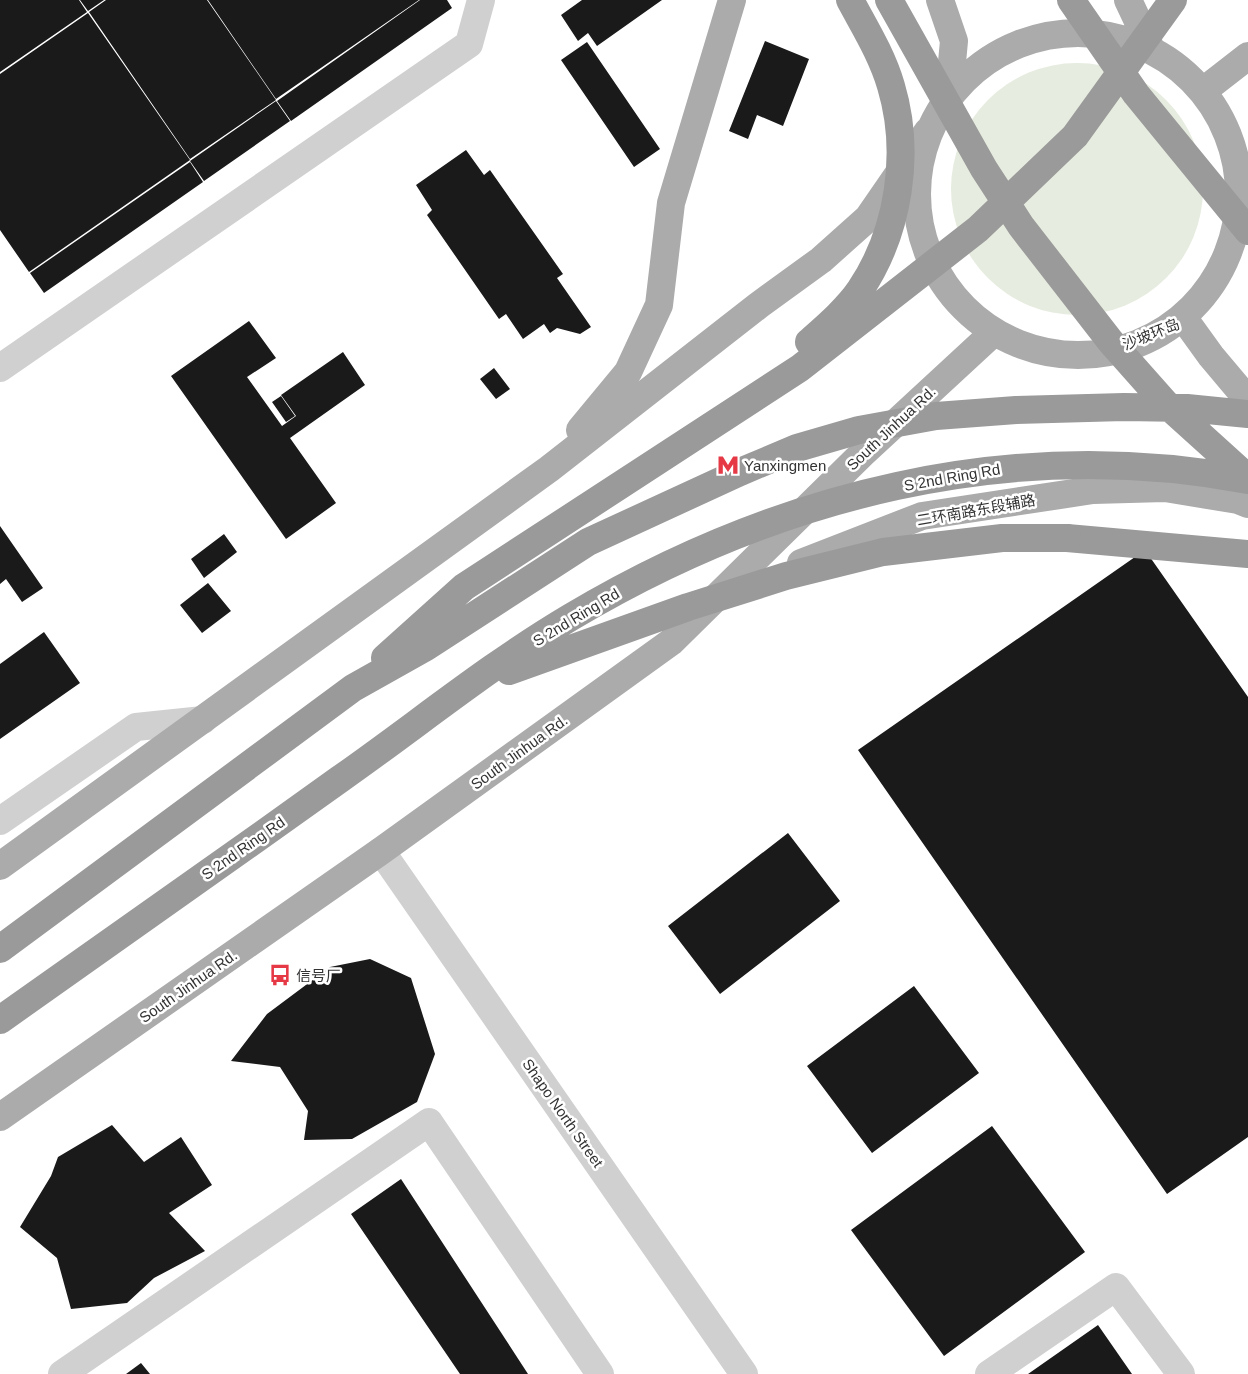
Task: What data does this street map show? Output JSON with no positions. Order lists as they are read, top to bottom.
{
  "streets": {
    "highway": ["S 2nd Ring Rd"],
    "main road": ["沙坡环岛", "South Jinhua Rd.", "二环南路东段辅路"],
    "street": ["Shapo North Street"]
  },
  "crossings": [
    ["沙坡环岛", "South Jinhua Rd."],
    ["South Jinhua Rd.", "二环南路东段辅路"],
    ["South Jinhua Rd.", "Shapo North Street"]
  ],
  "places": {
    "metro station": ["Yanxingmen"],
    "bus stop": ["信号厂"]
  }
}
